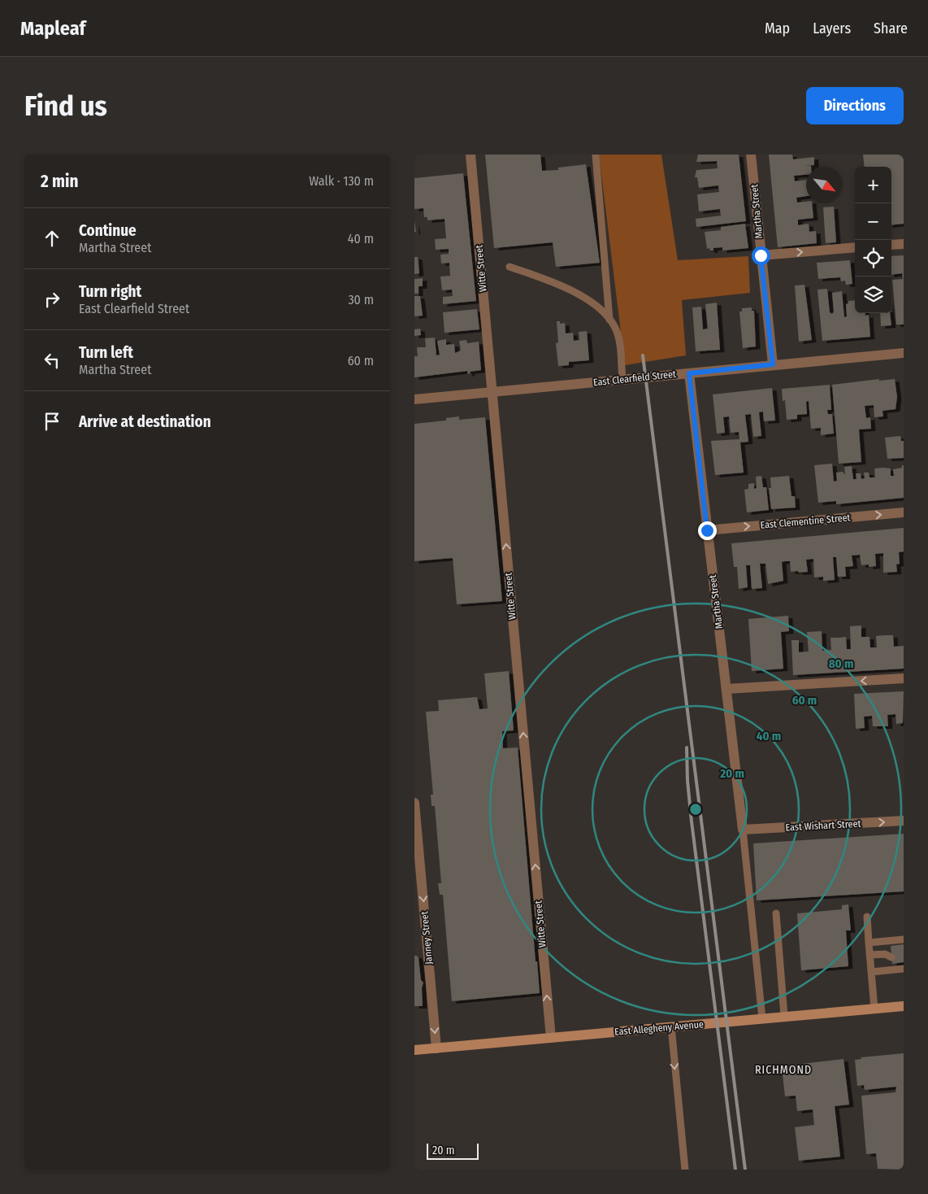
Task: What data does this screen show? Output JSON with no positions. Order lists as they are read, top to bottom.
{
  "streets": {
    "main road": ["East Allegheny Avenue"],
    "street": [
      "Martha Street",
      "Witte Street",
      "East Clearfield Street",
      "East Clementine Street",
      "East Wishart Street",
      "Janney Street"
    ]
  },
  "crossings": [
    ["Martha Street", "East Clearfield Street"],
    ["Martha Street", "East Clementine Street"],
    ["Martha Street", "East Wishart Street"],
    ["Witte Street", "East Clearfield Street"],
    ["Witte Street", "East Allegheny Avenue"],
    ["Janney Street", "East Allegheny Avenue"]
  ],
  "one_way": [
    "Witte Street",
    "East Clementine Street",
    "East Wishart Street",
    "Janney Street"
  ],
  "districts": ["RICHMOND"],
  "scale_bar": "20 m",
  "north": "bottom right",
  "page": {
    "header": "Mapleaf",
    "nav": ["Map", "Layers", "Share"],
    "buttons": "Directions",
    "title": "Find us",
    "heading": ["2 min", "Walk · 130 m"],
    "map_buttons": ["+", "−"],
    "list": [
      ["Continue", "Martha Street", "40 m"],
      ["Turn right", "East Clearfield Street", "30 m"],
      ["Turn left", "Martha Street", "60 m"],
      "Arrive at destination"
    ],
    "scale": "20 m"
  },
  "rings": [
    "80 m",
    "60 m",
    "40 m",
    "20 m"
  ]
}
